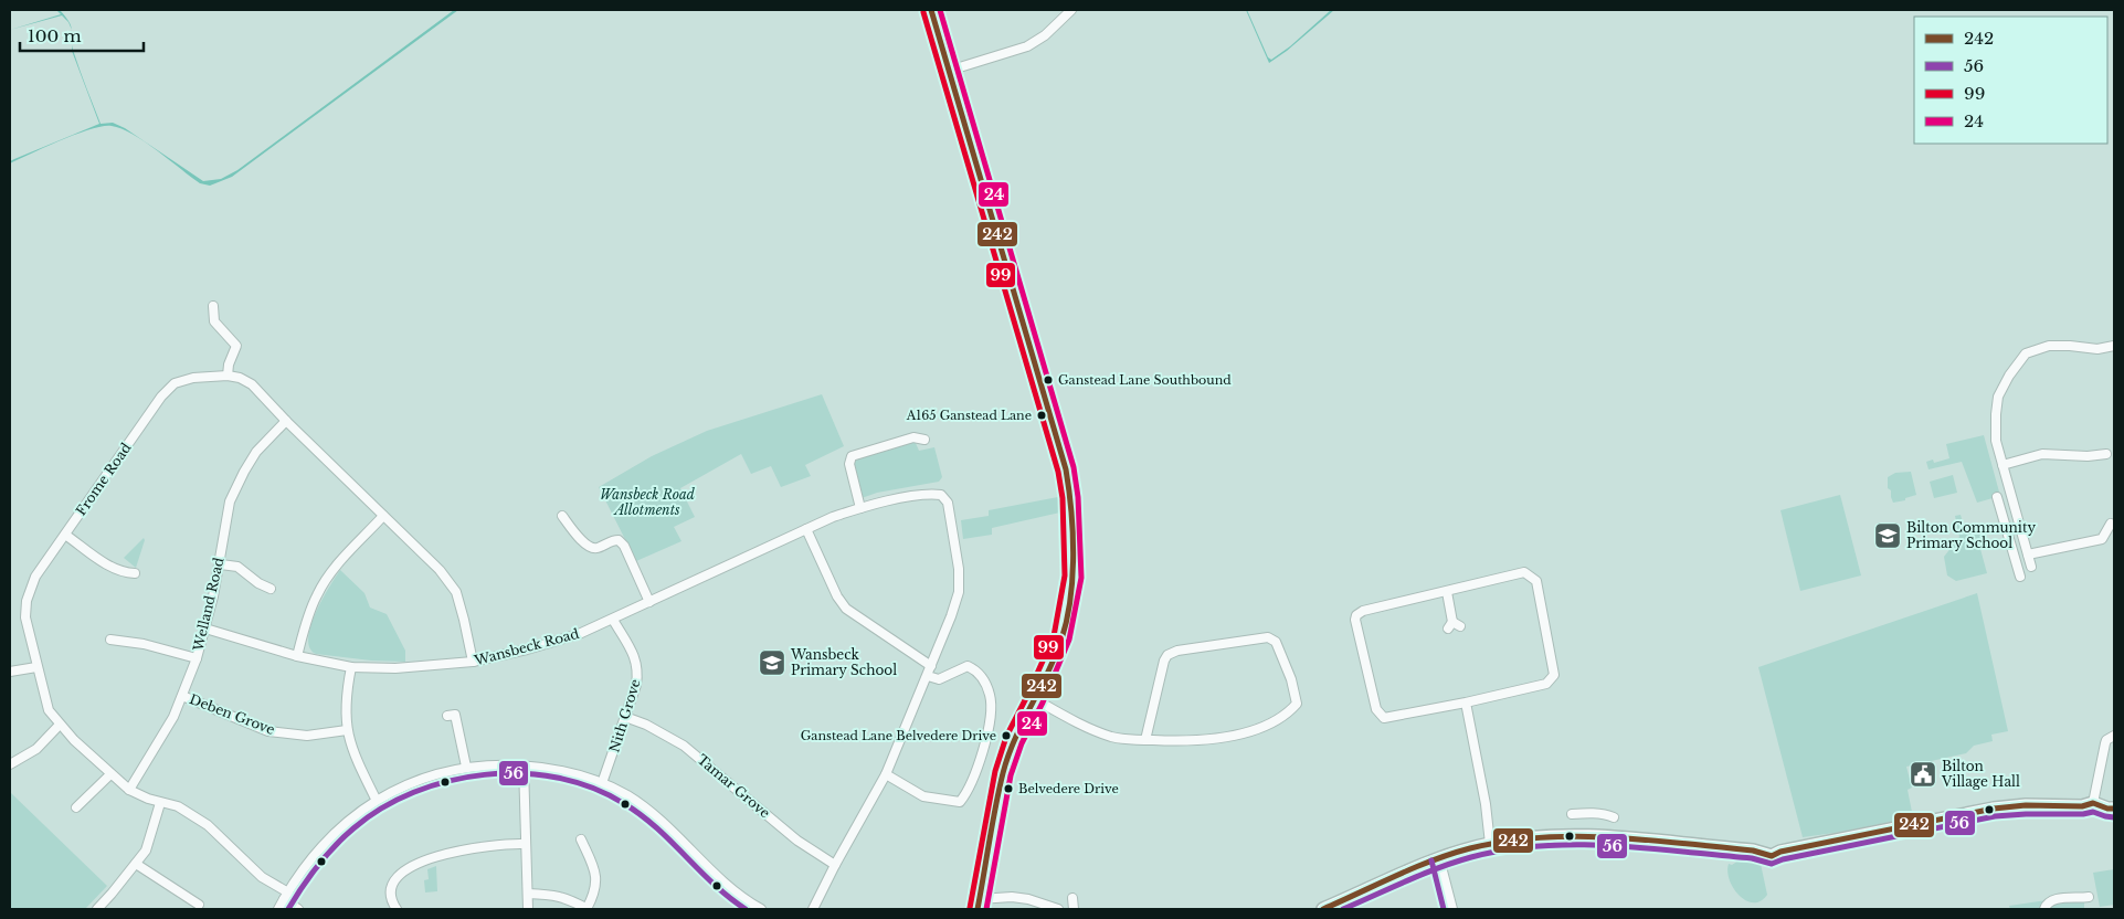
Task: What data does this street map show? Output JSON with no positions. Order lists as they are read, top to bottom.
{
  "streets": {
    "street": [
      "Frome Road",
      "Welland Road",
      "Wansbeck Road",
      "Deben Grove",
      "Nith Grove",
      "Tamar Grove"
    ]
  },
  "crossings": [
    ["Frome Road", "Welland Road"],
    ["Frome Road", "Wansbeck Road"],
    ["Welland Road", "Wansbeck Road"],
    ["Welland Road", "Deben Grove"],
    ["Wansbeck Road", "Nith Grove"],
    ["Wansbeck Road", "Tamar Grove"],
    ["Nith Grove", "Tamar Grove"]
  ],
  "parks": ["Wansbeck Road Allotments"],
  "places": {
    "other": [
      "Ganstead Lane Southbound",
      "A165 Ganstead Lane",
      "Ganstead Lane Belvedere Drive",
      "Belvedere Drive"
    ],
    "school or university": ["Bilton Community Primary School", "Wansbeck Primary School"],
    "public building": ["Bilton Village Hall"]
  },
  "lines": [
    "transit line 242",
    "transit line 24",
    "transit line 99",
    "transit line 56"
  ],
  "legend": [
    "242",
    "56",
    "99",
    "24"
  ],
  "scale_bar": "100 m"
}
